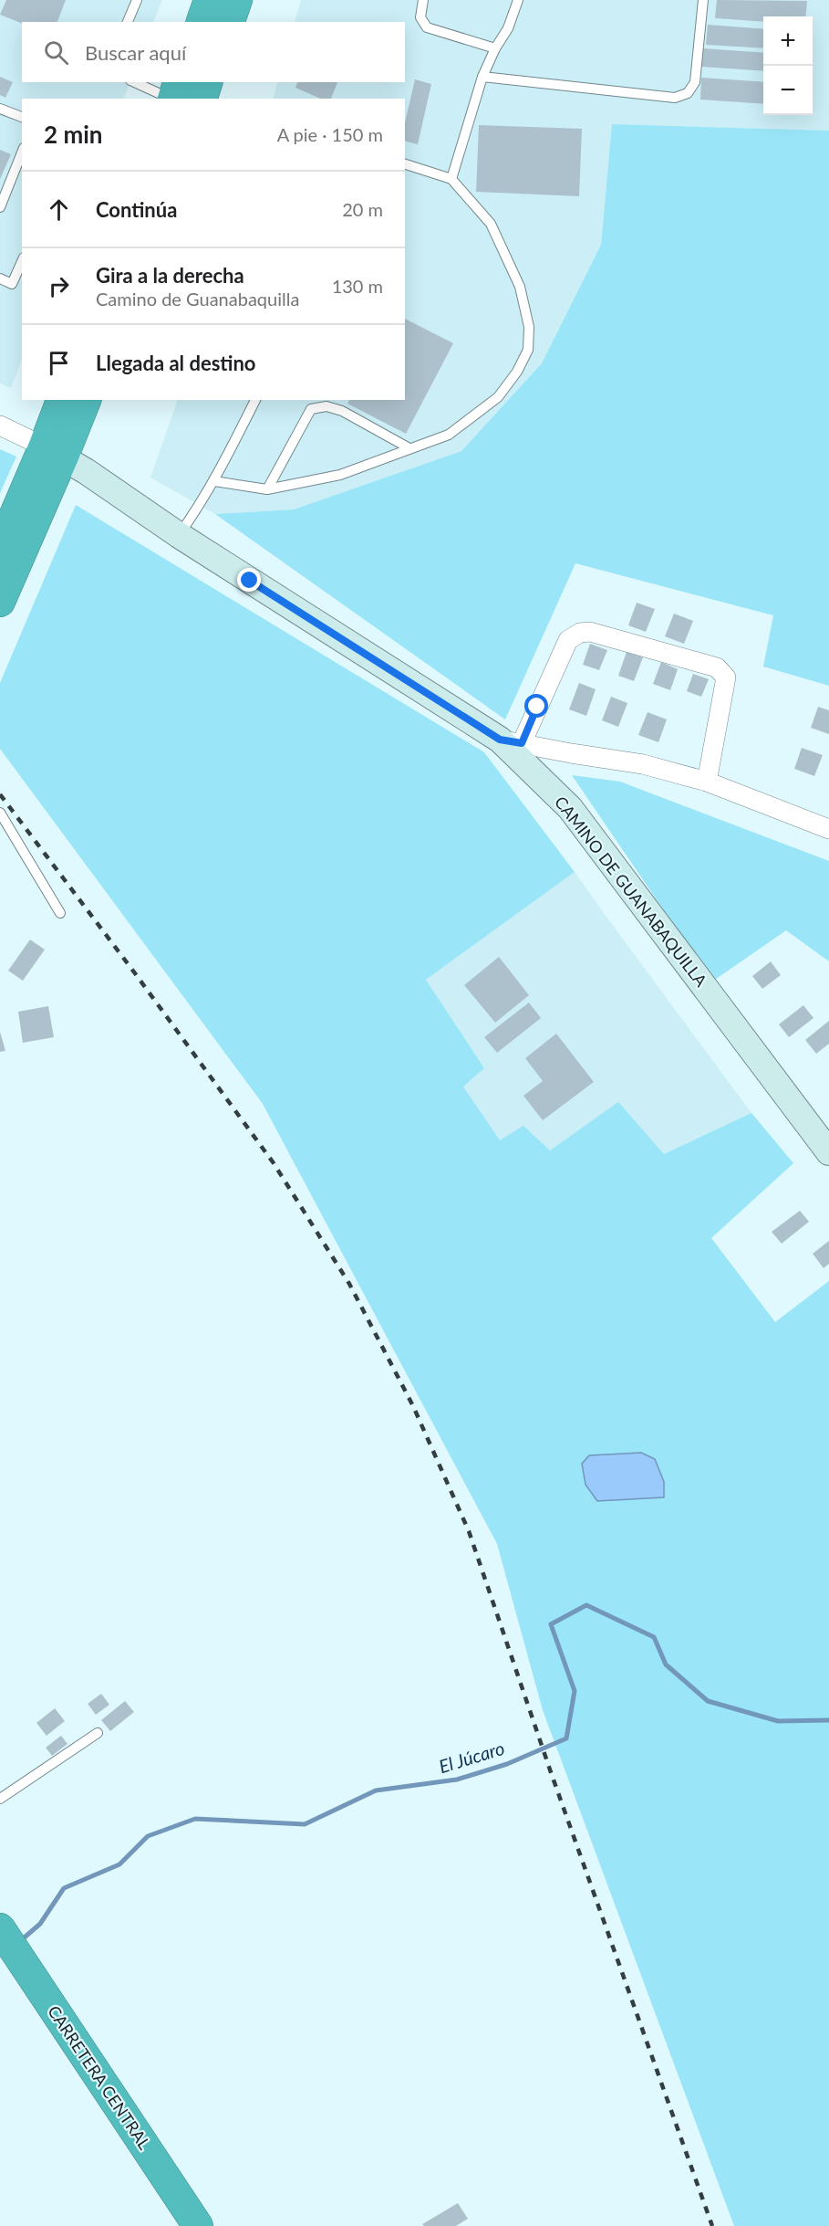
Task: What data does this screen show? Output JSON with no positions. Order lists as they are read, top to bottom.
{
  "streets": {
    "highway": ["CARRETERA CENTRAL"],
    "street": ["CAMINO DE GUANABAQUILLA"]
  },
  "water": ["El Júcaro"],
  "page": {
    "map_buttons": ["+", "−"],
    "search": "Buscar aquí",
    "heading": ["2 min", "A pie · 150 m"],
    "list": [
      ["Continúa", "20 m"],
      ["Gira a la derecha", "Camino de Guanabaquilla", "130 m"],
      "Llegada al destino"
    ]
  }
}
